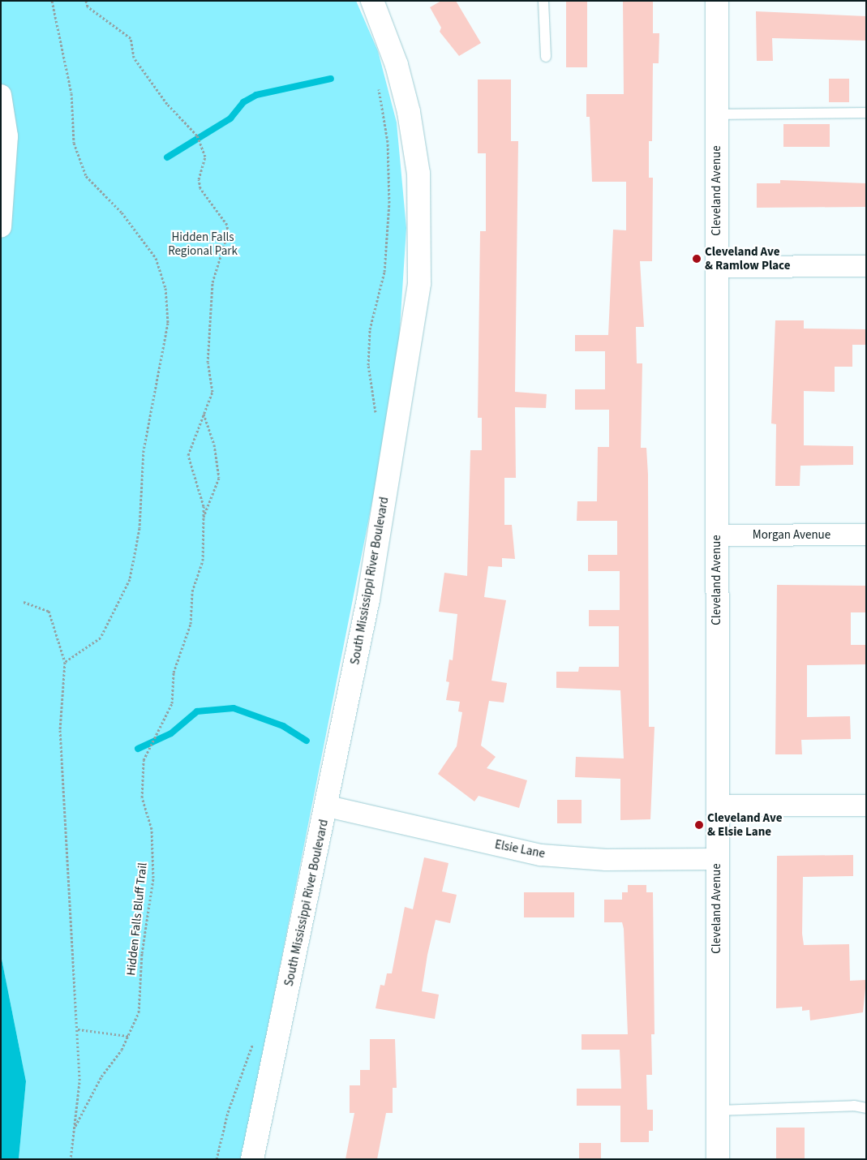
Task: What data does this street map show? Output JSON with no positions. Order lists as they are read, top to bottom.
{
  "streets": {
    "street": [
      "Cleveland Avenue",
      "Morgan Avenue",
      "South Mississippi River Boulevard",
      "Elsie Lane"
    ],
    "path": ["Hidden Falls Bluff Trail"]
  },
  "crossings": [
    ["Cleveland Avenue", "Morgan Avenue"],
    ["Cleveland Avenue", "Elsie Lane"],
    ["South Mississippi River Boulevard", "Elsie Lane"]
  ],
  "parks": ["Hidden Falls Regional Park"],
  "places": ["Cleveland Ave & Ramlow Place", "Cleveland Ave & Elsie Lane"]
}
